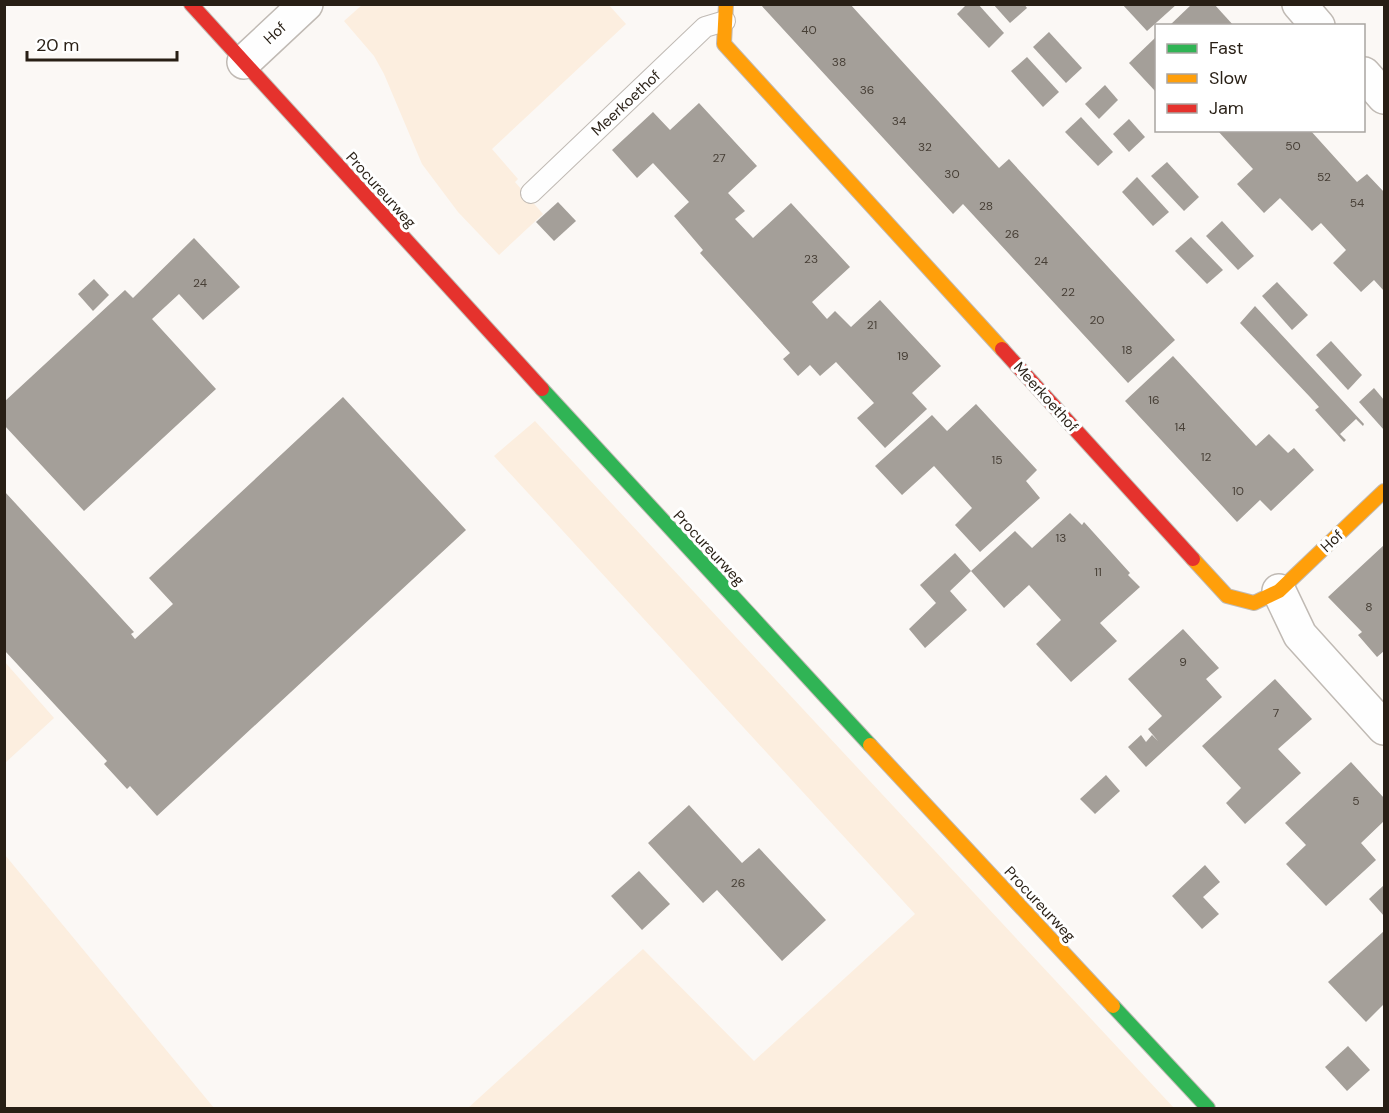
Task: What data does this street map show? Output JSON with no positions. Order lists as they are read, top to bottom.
{
  "streets": {
    "main road": ["Hof", "Meerkoethof", "Procureurweg"]
  },
  "crossings": [
    ["Hof", "Meerkoethof"],
    ["Hof", "Procureurweg"]
  ],
  "house_numbers": [
    "40",
    "38",
    "36",
    "34",
    "50",
    "32",
    "27",
    "30",
    "52",
    "54",
    "28",
    "26",
    "23",
    "24",
    "24",
    "22",
    "20",
    "21",
    "18",
    "19",
    "16",
    "14",
    "12",
    "15",
    "10",
    "13",
    "11",
    "8",
    "9",
    "7",
    "5",
    "26"
  ],
  "legend": ["Fast", "Slow", "Jam"],
  "scale_bar": "20 m"
}
